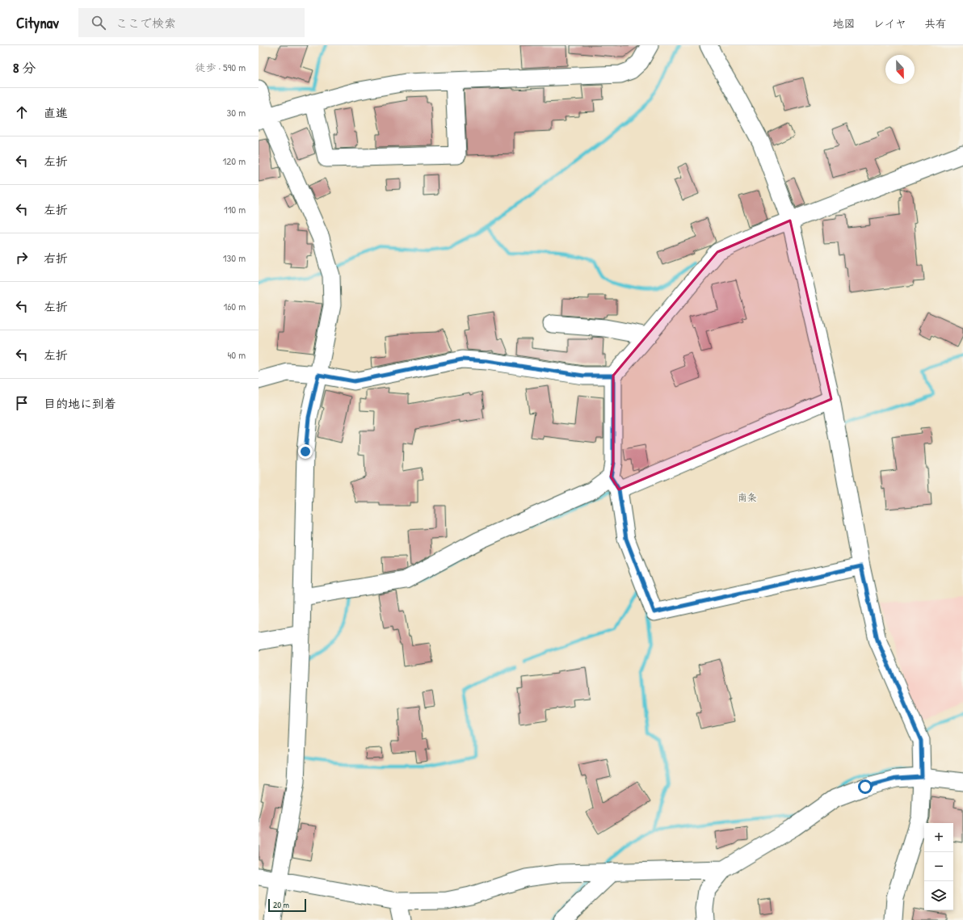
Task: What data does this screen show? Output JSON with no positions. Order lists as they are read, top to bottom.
{
  "districts": ["南条"],
  "scale_bar": "20 m",
  "north": "bottom",
  "page": {
    "header": "Citynav",
    "search": "ここで検索",
    "nav": ["地図", "レイヤ", "共有"],
    "heading": ["8 分", "徒歩 · 590 m"],
    "list": [
      ["直進", "30 m"],
      ["左折", "120 m"],
      ["左折", "110 m"],
      ["右折", "130 m"],
      ["左折", "160 m"],
      ["左折", "40 m"],
      "目的地に到着"
    ],
    "map_buttons": ["+", "−"],
    "scale": "20 m"
  }
}
